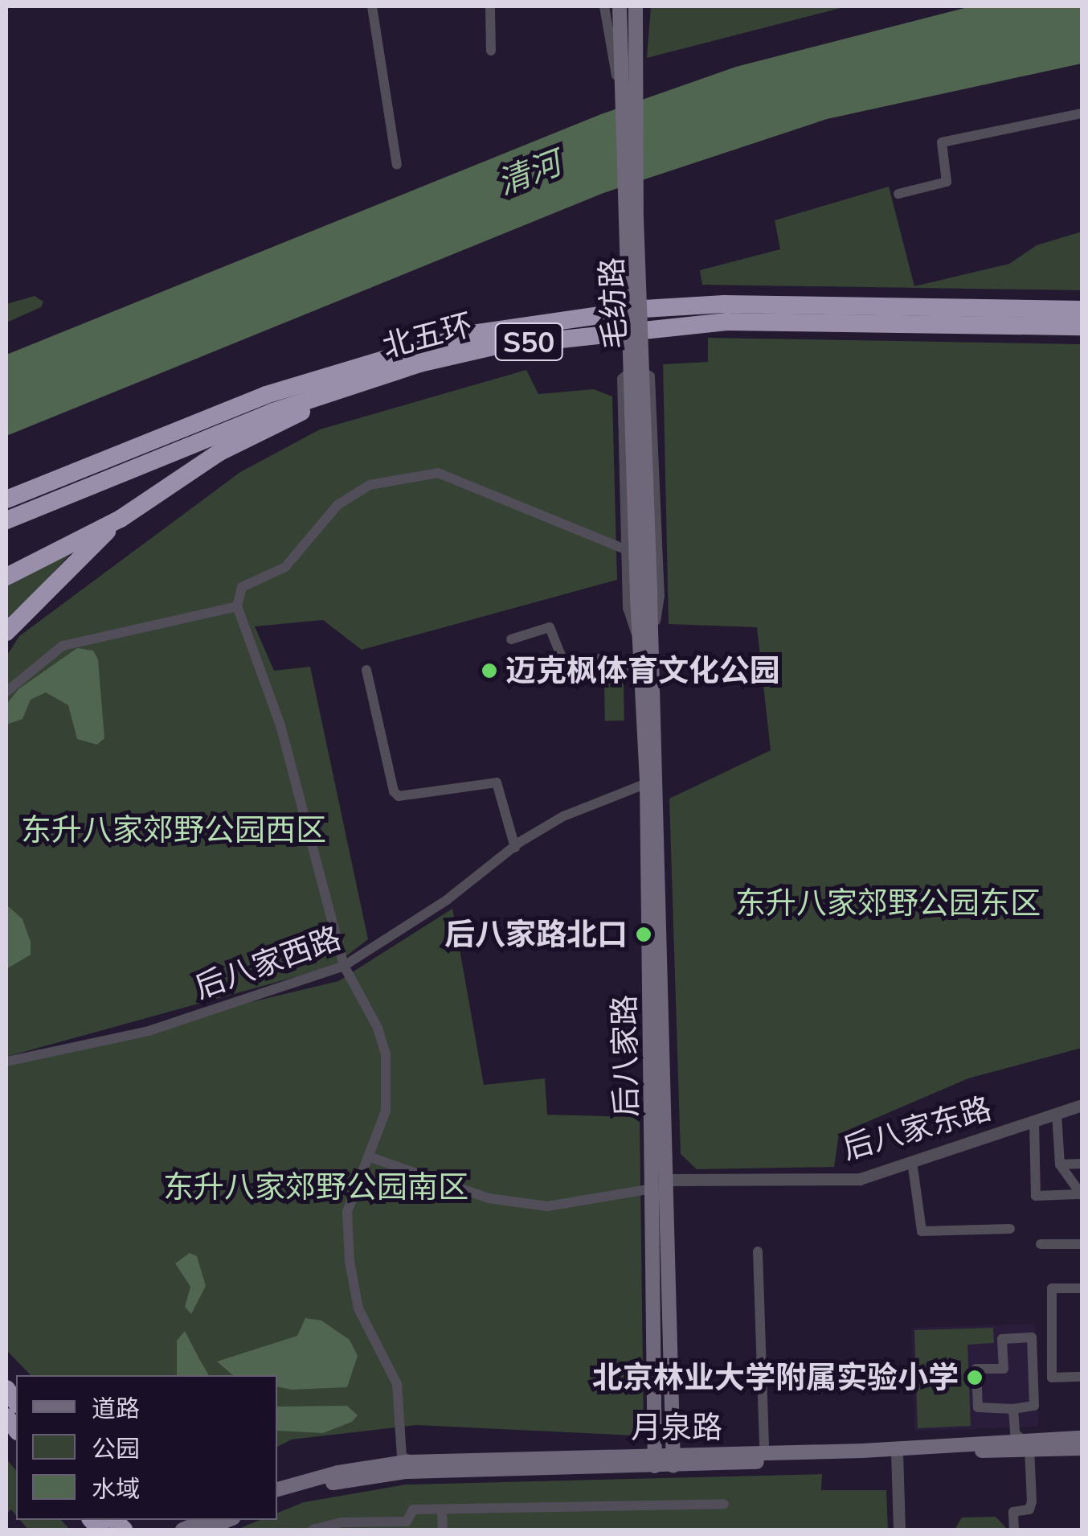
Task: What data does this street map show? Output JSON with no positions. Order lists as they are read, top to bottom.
{
  "streets": {
    "highway": ["北五环", "S50"],
    "main road": ["毛纺路", "后八家路", "月泉路"],
    "street": ["后八家西路", "后八家东路"]
  },
  "crossings": [
    ["毛纺路", "后八家路"],
    ["后八家西路", "后八家路"],
    ["后八家路", "后八家东路"],
    ["后八家路", "月泉路"]
  ],
  "water": ["清河"],
  "parks": ["东升八家郊野公园西区", "东升八家郊野公园东区", "东升八家郊野公园南区"],
  "places": ["迈克枫体育文化公园", "后八家路北口", "北京林业大学附属实验小学"],
  "legend": ["道路", "公园", "水域"]
}
